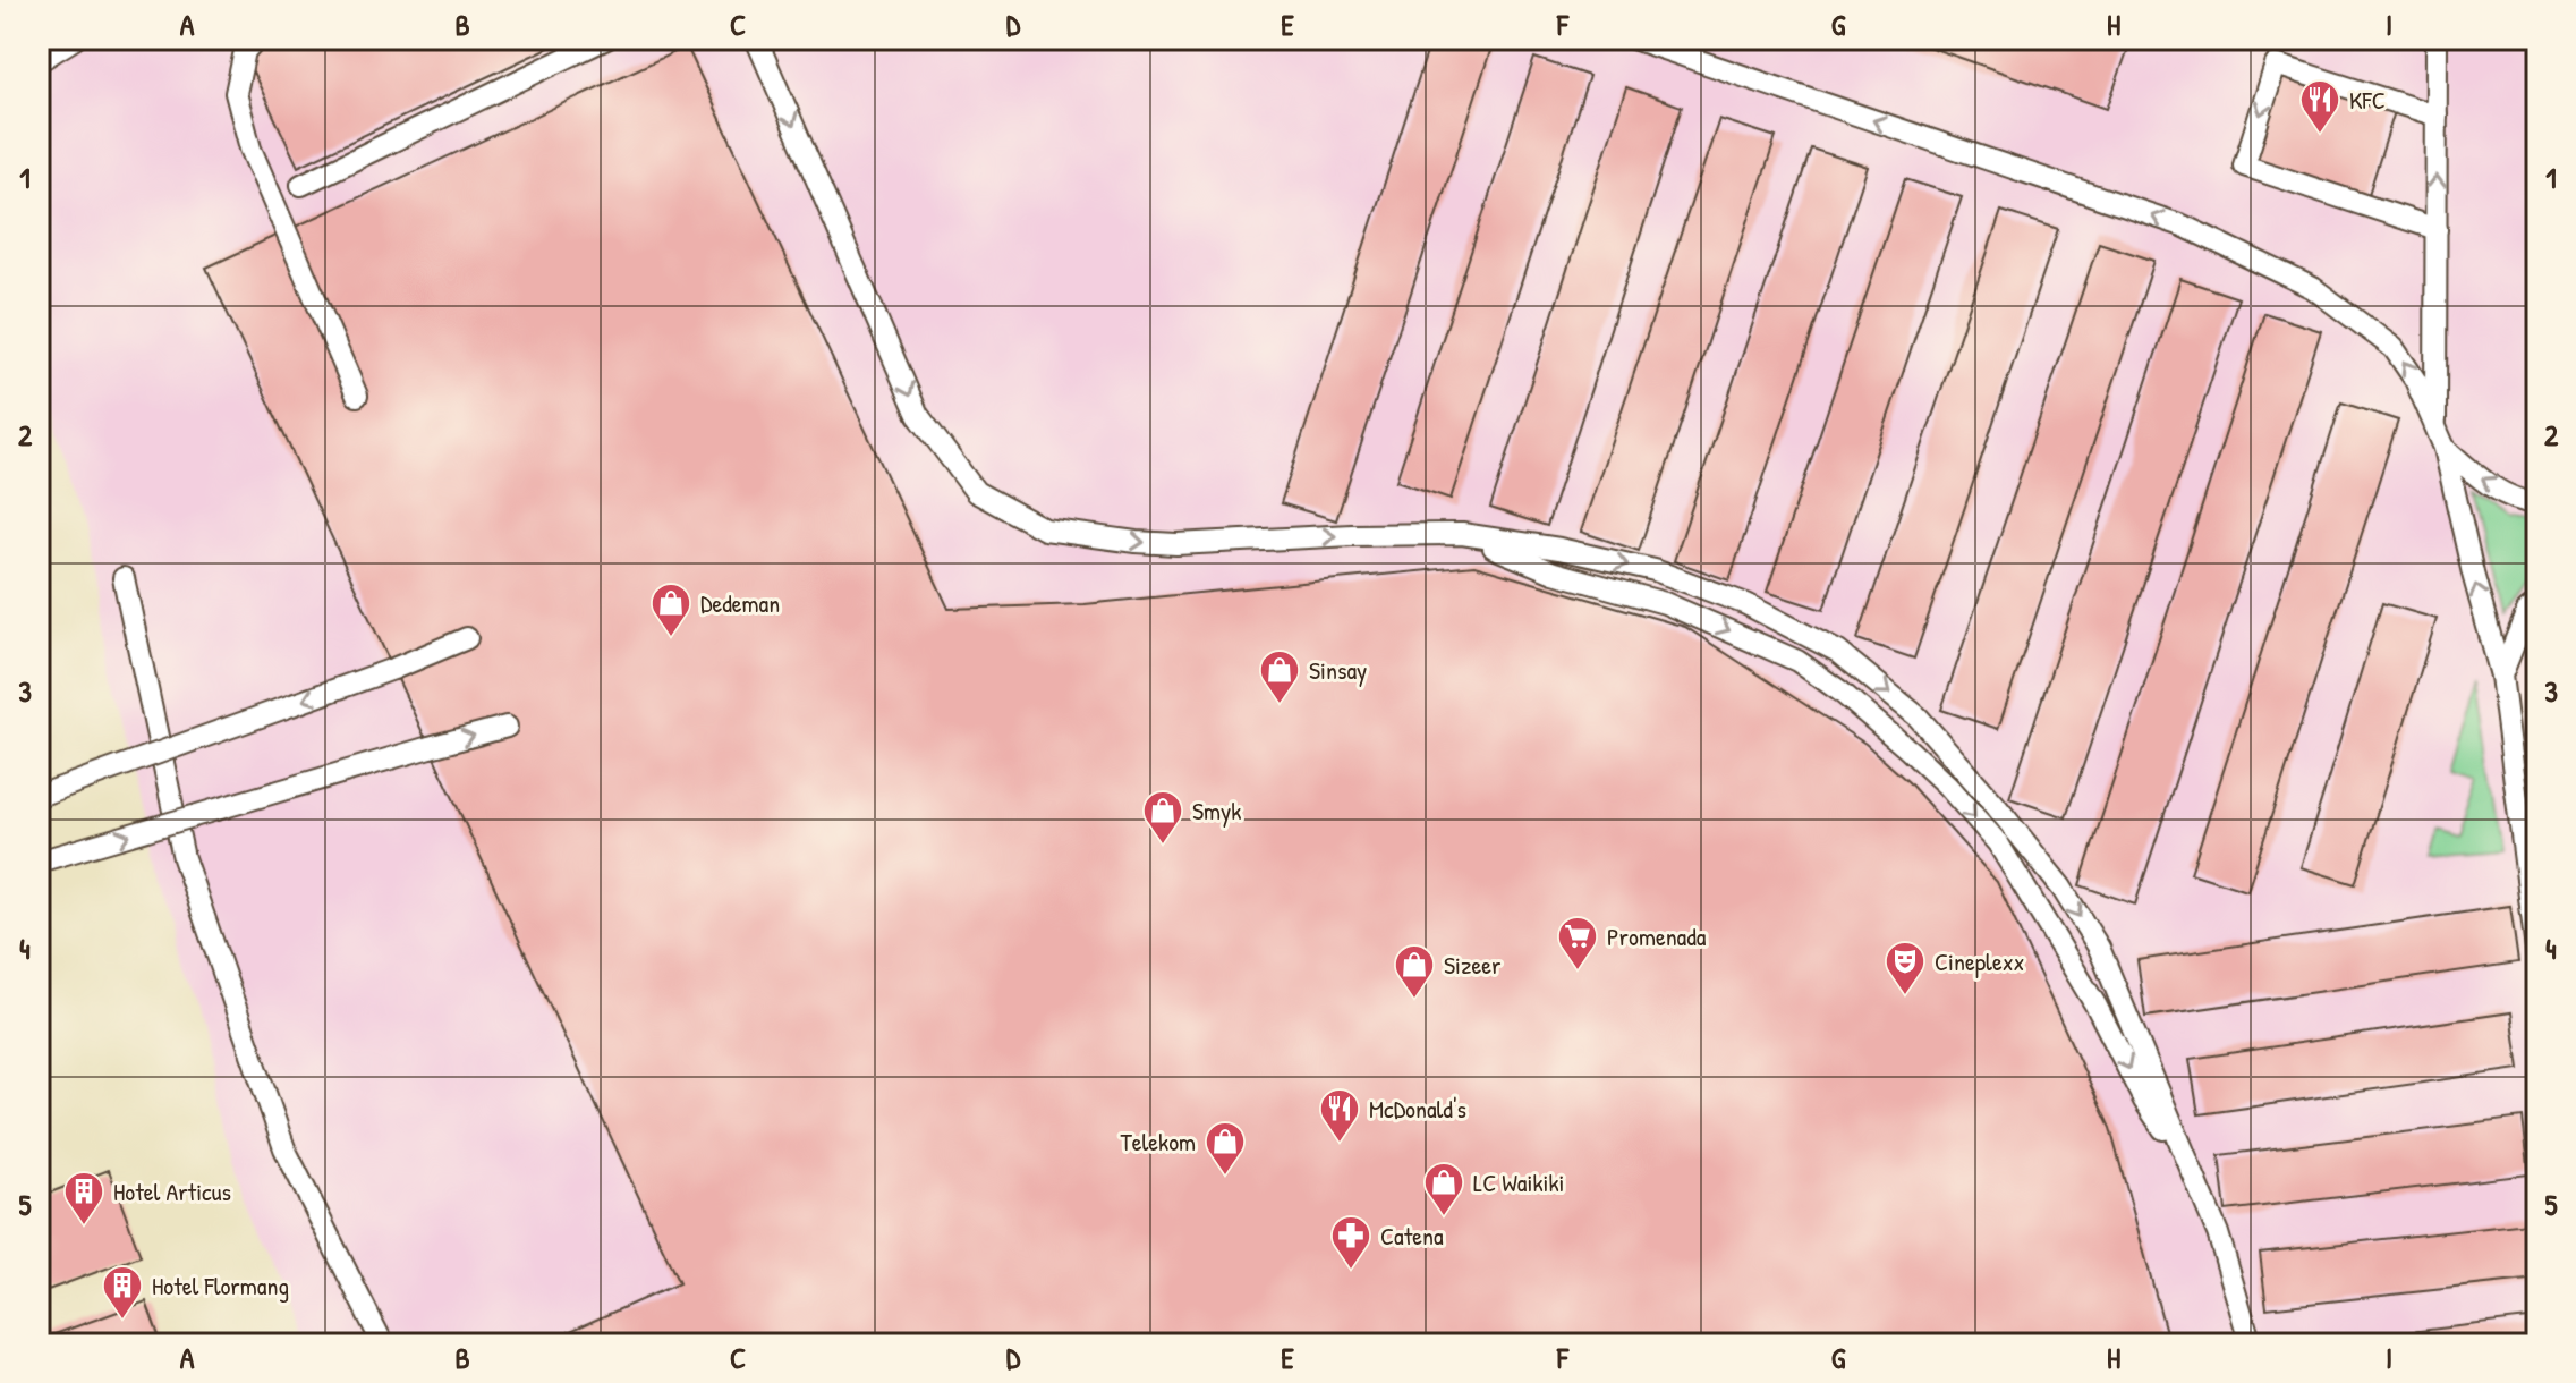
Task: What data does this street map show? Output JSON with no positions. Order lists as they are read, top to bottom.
{
  "places": {
    "restaurant": ["KFC", "McDonald's"],
    "shop": [
      "Dedeman",
      "Sinsay",
      "Smyk",
      "Sizeer",
      "Telekom",
      "LC Waikiki"
    ],
    "supermarket": ["Promenada"],
    "theatre": ["Cineplexx"],
    "building": ["Hotel Articus", "Hotel Flormang"],
    "pharmacy": ["Catena"]
  },
  "grid": {
    "columns": [
      "A",
      "B",
      "C",
      "D",
      "E",
      "F",
      "G",
      "H",
      "I"
    ],
    "rows": [
      "1",
      "2",
      "3",
      "4",
      "5"
    ]
  }
}
